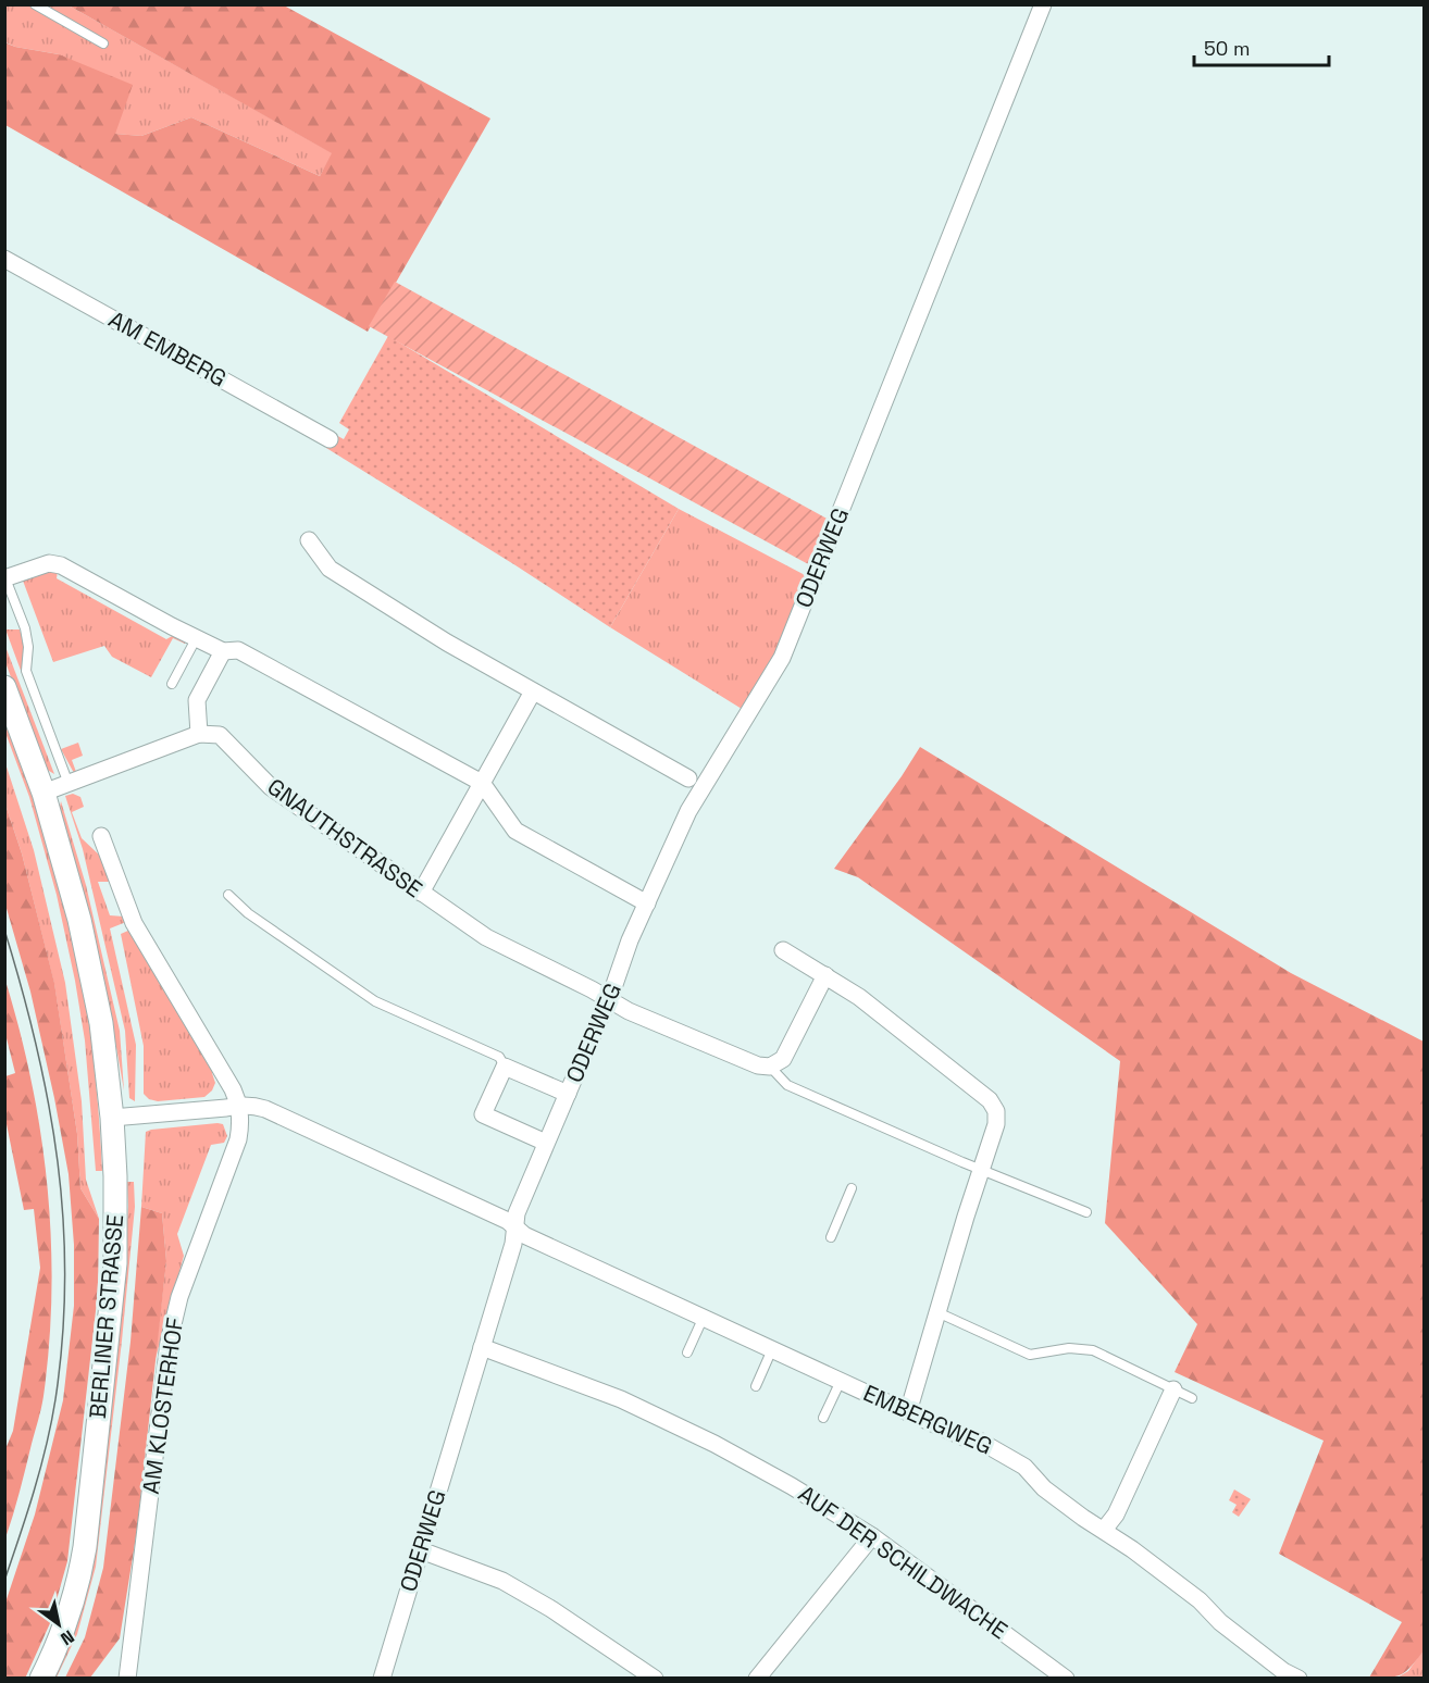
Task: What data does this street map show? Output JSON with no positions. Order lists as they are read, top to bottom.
{
  "streets": {
    "main road": ["BERLINER STRASSE"],
    "street": [
      "AM EMBERG",
      "ODERWEG",
      "GNAUTHSTRASSE",
      "AM KLOSTERHOF",
      "EMBERGWEG",
      "AUF DER SCHILDWACHE"
    ]
  },
  "crossings": [
    ["ODERWEG", "GNAUTHSTRASSE"],
    ["ODERWEG", "EMBERGWEG"],
    ["ODERWEG", "AUF DER SCHILDWACHE"],
    ["AM KLOSTERHOF", "EMBERGWEG"]
  ],
  "scale_bar": "50 m",
  "north": "bottom right"
}
